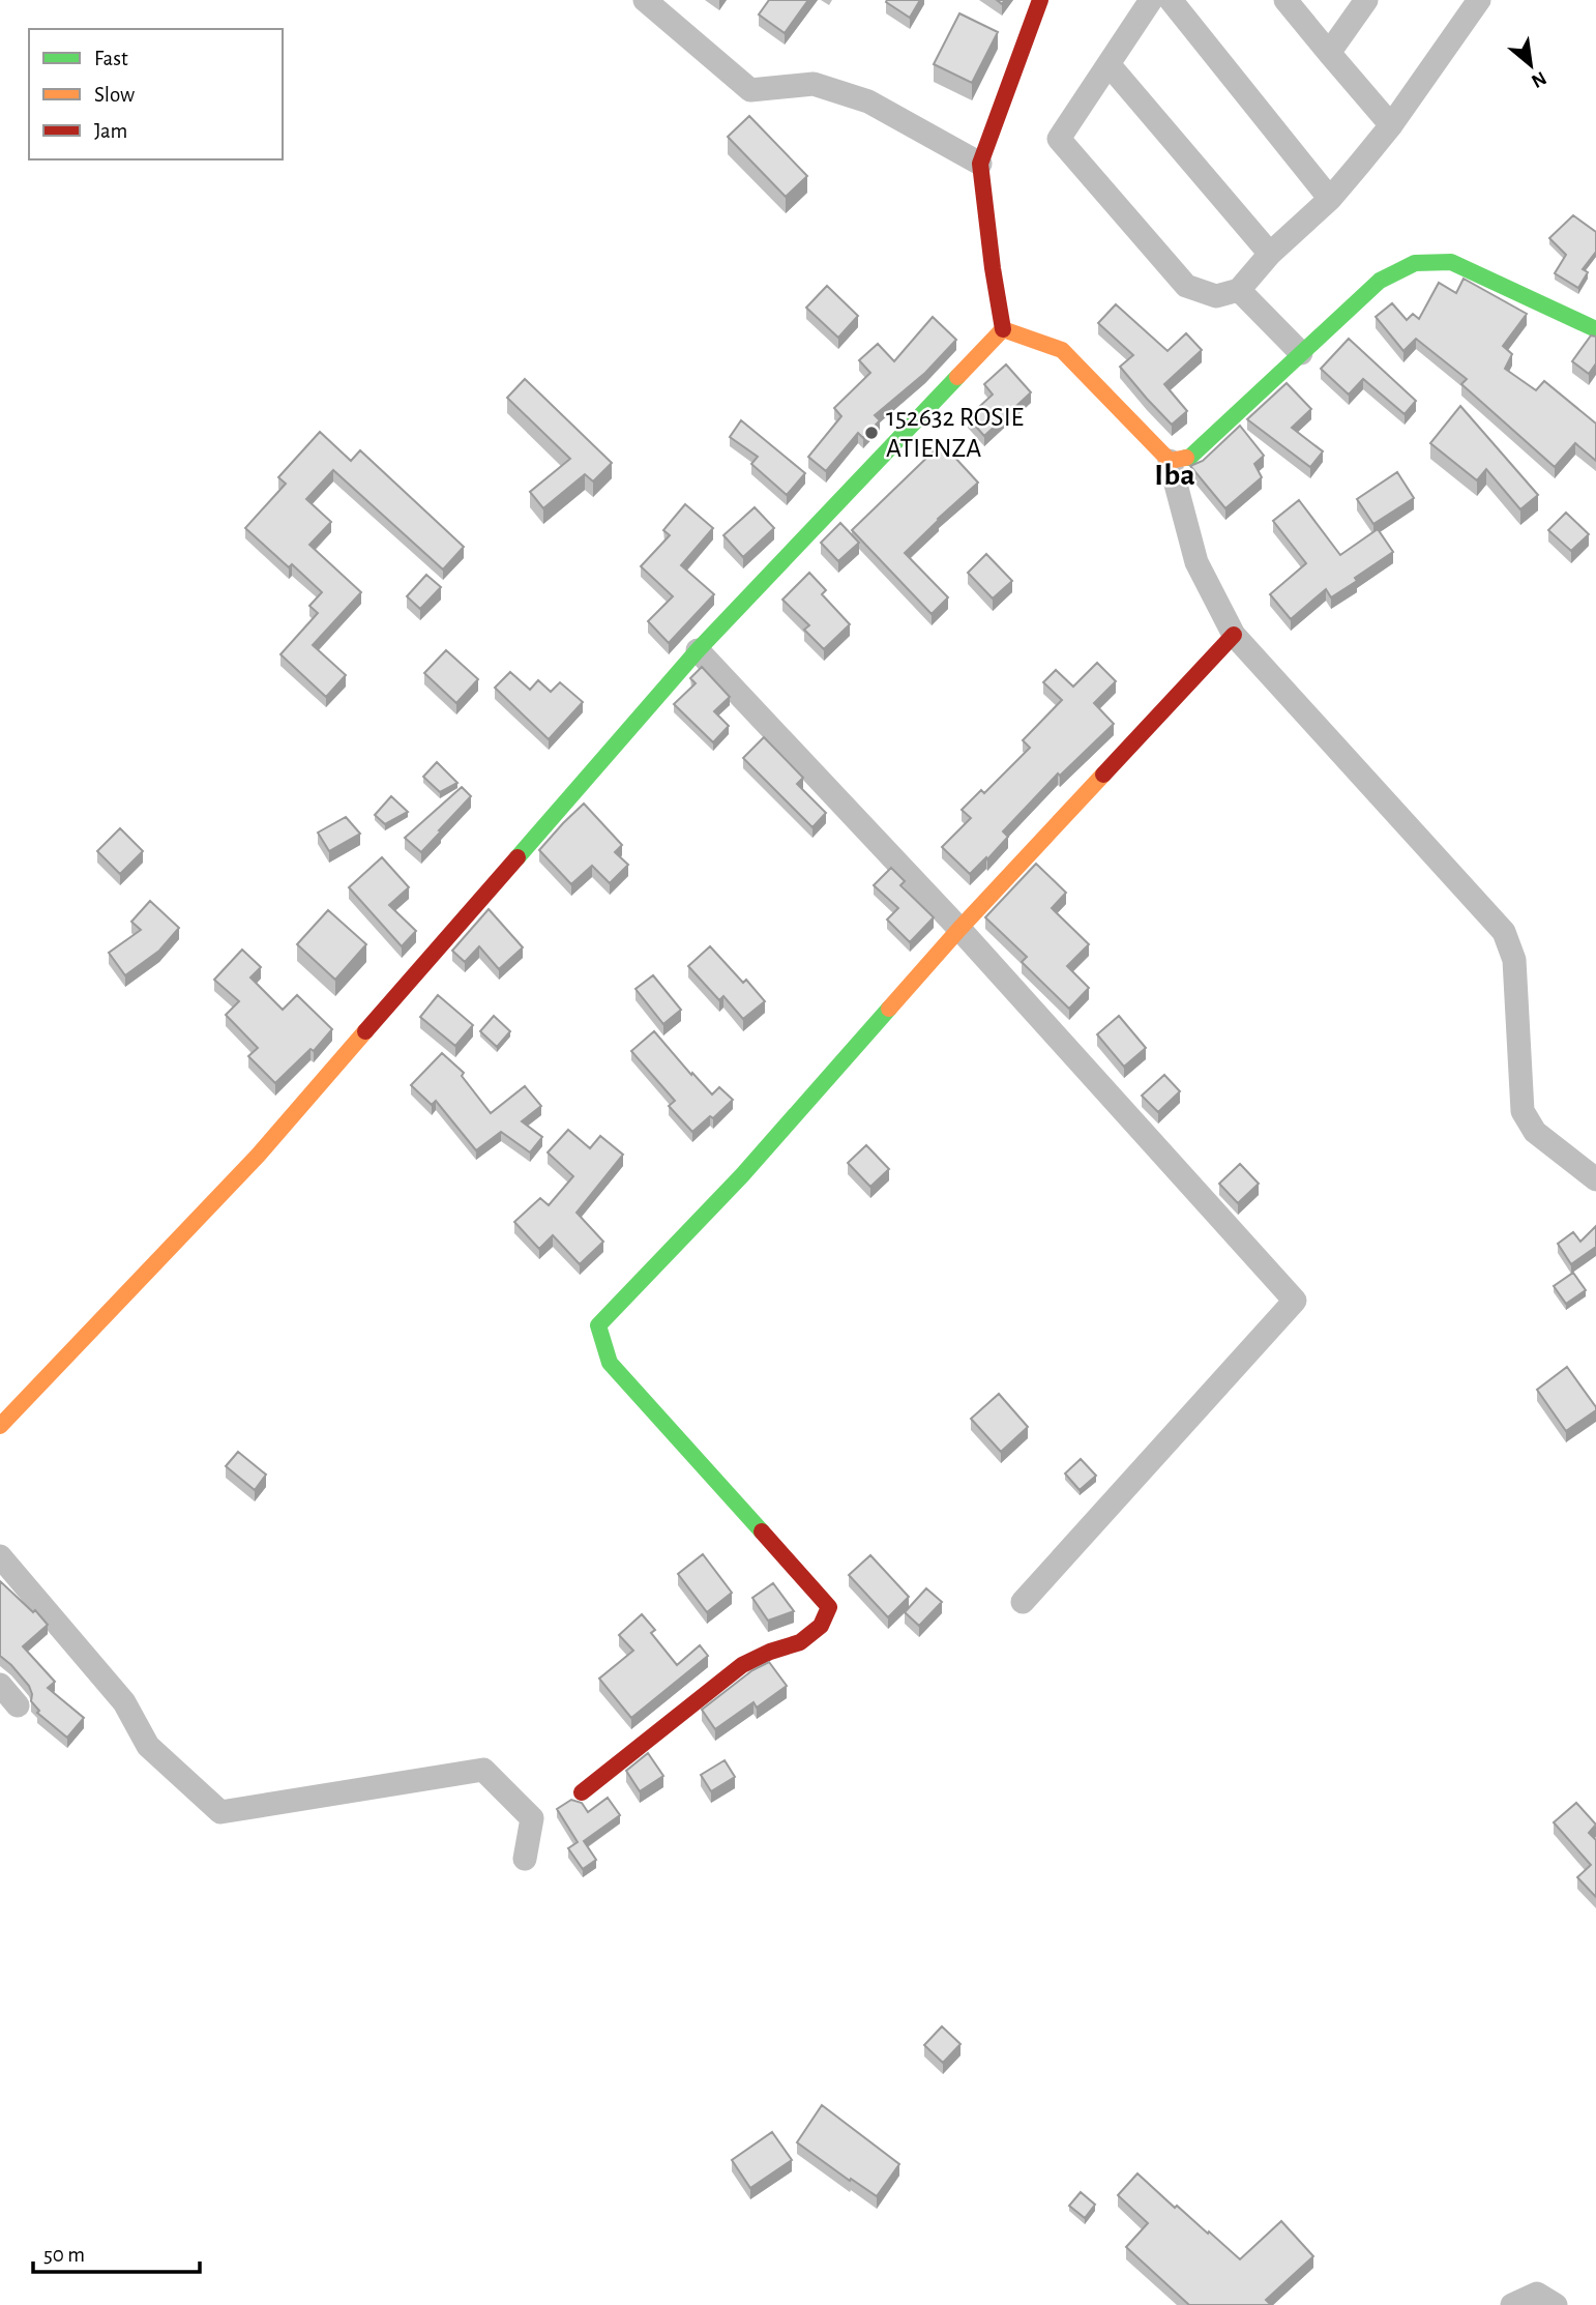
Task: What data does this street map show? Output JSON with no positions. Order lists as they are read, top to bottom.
{
  "districts": ["Iba"],
  "places": ["152632 ROSIE ATIENZA"],
  "legend": ["Fast", "Slow", "Jam"],
  "scale_bar": "50 m",
  "north": "bottom right"
}
